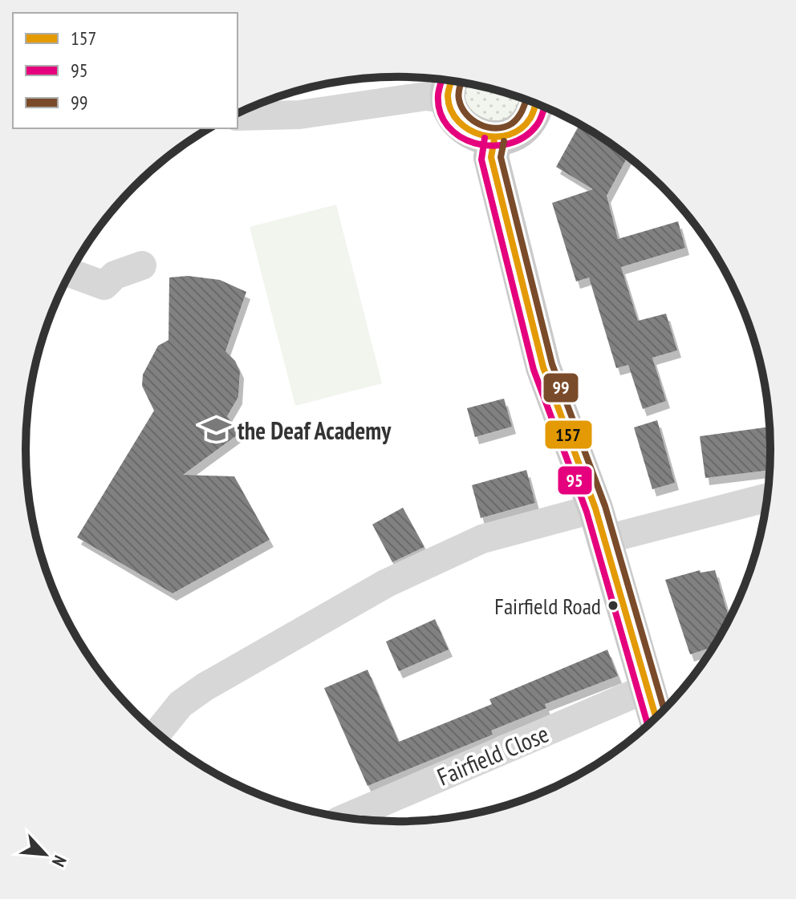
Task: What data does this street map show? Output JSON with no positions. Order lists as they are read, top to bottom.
{
  "streets": {
    "street": ["Fairfield Close"]
  },
  "places": {
    "school or university": ["the Deaf Academy"],
    "other": ["Fairfield Road"]
  },
  "lines": ["transit line 95", "transit line 157", "transit line 99"],
  "legend": ["157", "95", "99"],
  "north": "bottom right"
}
